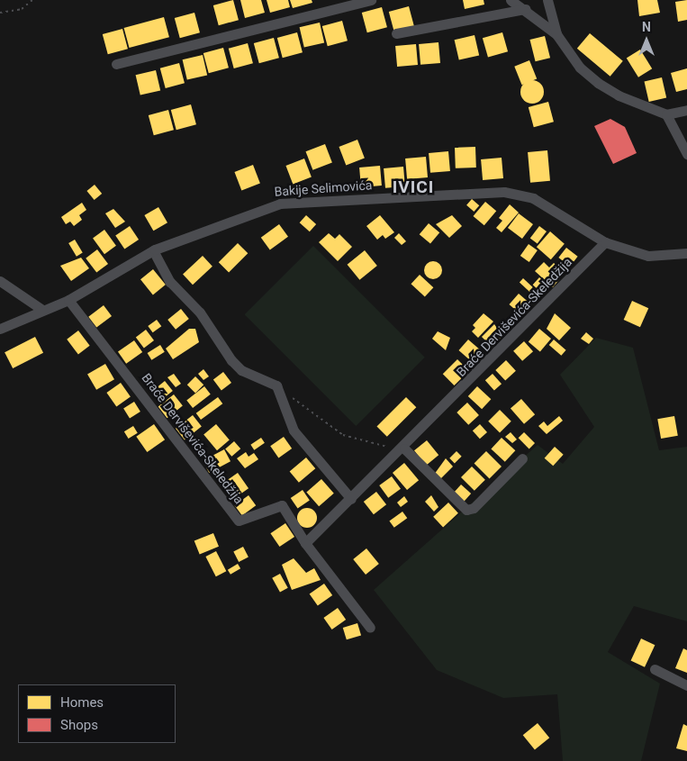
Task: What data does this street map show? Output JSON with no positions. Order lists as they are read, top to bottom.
{
  "streets": {
    "street": ["Bakije Selimovića", "Braće Derviševića-Skeledžija"]
  },
  "crossings": [
    ["Bakije Selimovića", "Braće Derviševića-Skeledžija"]
  ],
  "districts": ["IVICI"],
  "legend": ["Homes", "Shops"],
  "north": "top"
}
